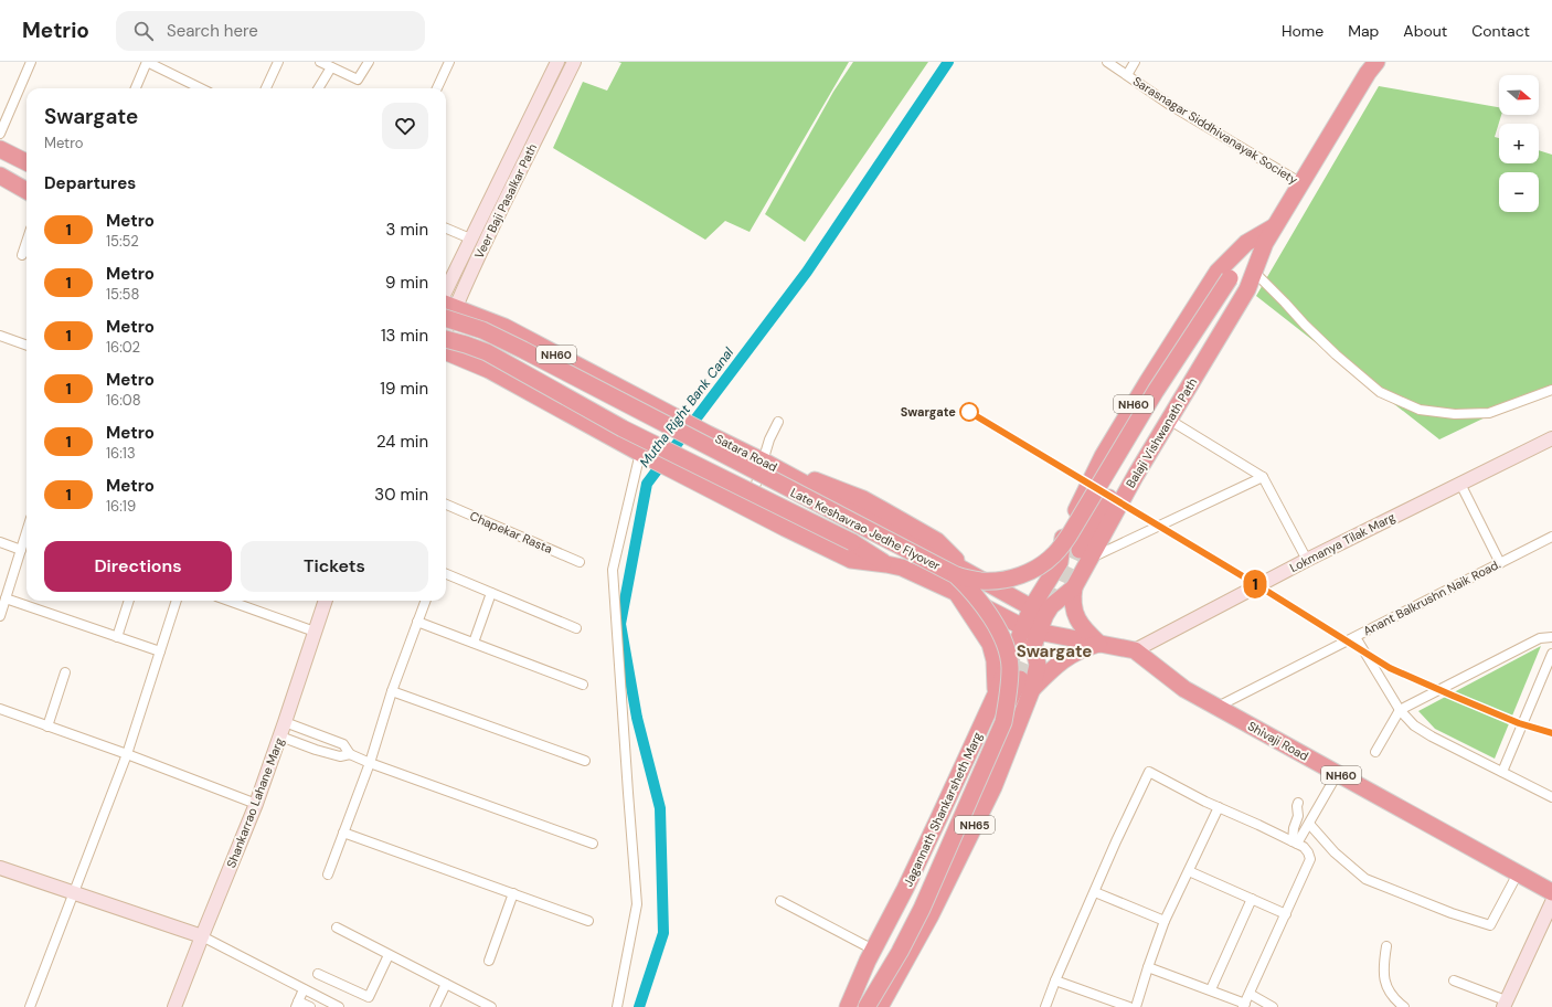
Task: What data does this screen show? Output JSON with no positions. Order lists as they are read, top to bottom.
{
  "streets": {
    "highway": [
      "NH60",
      "Balaji Vishwanath Path",
      "Satara Road",
      "Late Keshavrao Jedhe Flyover",
      "Shivaji Road",
      "Jagannath Shankarsheth Marg",
      "NH65"
    ],
    "main road": ["Veer Baji Pasalkar Path", "Lokmanya Tilak Marg", "Shankarrao Lahane Marg"],
    "street": ["Sarasnagar Siddhivanayak Society", "Chapekar Rasta", "Anant Balkrushn Naik Road."]
  },
  "crossings": [
    ["Sarasnagar Siddhivanayak Society", "Balaji Vishwanath Path"],
    ["NH60", "Balaji Vishwanath Path"],
    ["NH60", "Satara Road"],
    ["NH60", "Late Keshavrao Jedhe Flyover"],
    ["NH60", "Shivaji Road"],
    ["NH60", "Jagannath Shankarsheth Marg"],
    ["Balaji Vishwanath Path", "Satara Road"],
    ["Balaji Vishwanath Path", "Jagannath Shankarsheth Marg"],
    ["Satara Road", "Late Keshavrao Jedhe Flyover"],
    ["Satara Road", "Jagannath Shankarsheth Marg"],
    ["Lokmanya Tilak Marg", "Shivaji Road"],
    ["Anant Balkrushn Naik Road.", "Shivaji Road"],
    ["Shivaji Road", "Jagannath Shankarsheth Marg"]
  ],
  "districts": ["Swargate"],
  "water": ["Mutha Right Bank Canal"],
  "places": ["Swargate"],
  "lines": ["metro line 1"],
  "north": "right",
  "page": {
    "header": "Metrio",
    "search": "Search here",
    "nav": [
      "Home",
      "Map",
      "About",
      "Contact"
    ],
    "on_map": "1",
    "map_buttons": ["+", "−"],
    "heading": [
      ["Swargate", "Metro"],
      "Departures"
    ],
    "list": [
      {
        "mark": "1",
        "name": "Metro",
        "note": "15:52",
        "value": "3 min"
      },
      {
        "mark": "1",
        "name": "Metro",
        "note": "15:58",
        "value": "9 min"
      },
      {
        "mark": "1",
        "name": "Metro",
        "note": "16:02",
        "value": "13 min"
      },
      {
        "mark": "1",
        "name": "Metro",
        "note": "16:08",
        "value": "19 min"
      },
      {
        "mark": "1",
        "name": "Metro",
        "note": "16:13",
        "value": "24 min"
      },
      {
        "mark": "1",
        "name": "Metro",
        "note": "16:19",
        "value": "30 min"
      }
    ],
    "buttons": ["Directions", "Tickets"]
  }
}
